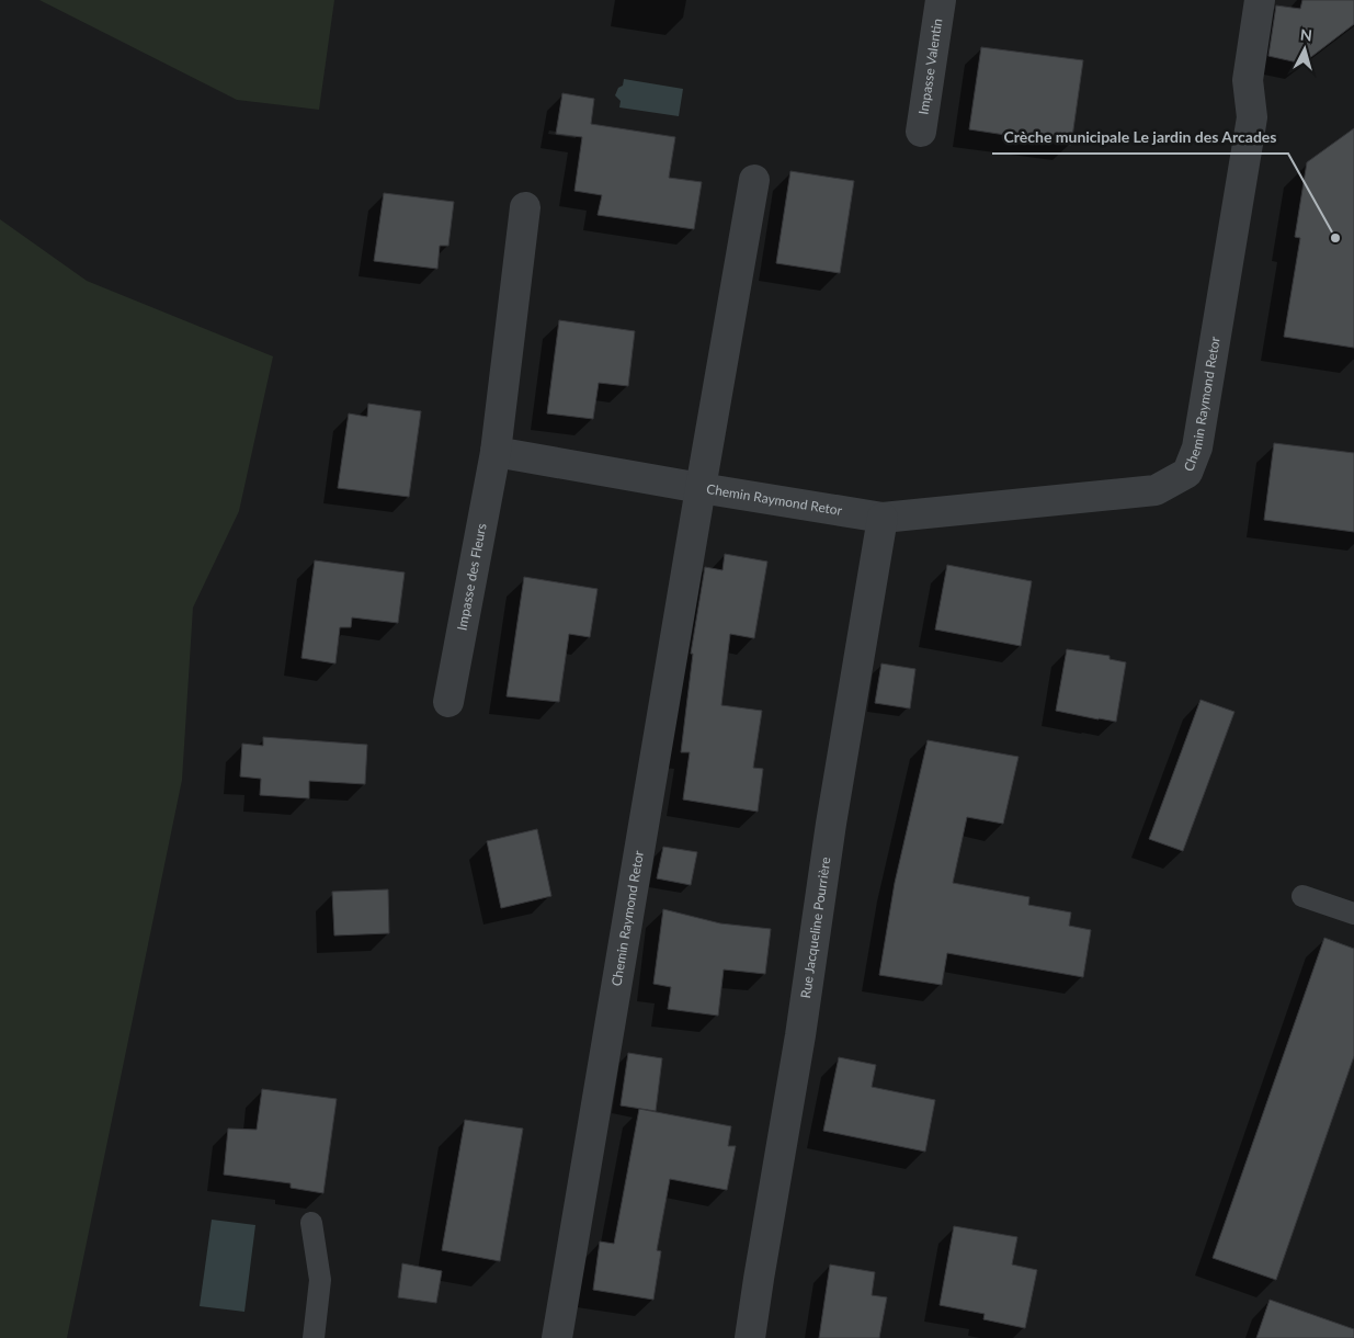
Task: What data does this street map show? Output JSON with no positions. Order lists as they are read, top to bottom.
{
  "streets": {
    "street": [
      "Impasse Valentin",
      "Chemin Raymond Retor",
      "Impasse des Fleurs",
      "Rue Jacqueline Pourrière"
    ]
  },
  "crossings": [
    ["Chemin Raymond Retor", "Rue Jacqueline Pourrière"]
  ],
  "places": ["Crèche municipale Le jardin des Arcades"],
  "north": "top"
}
